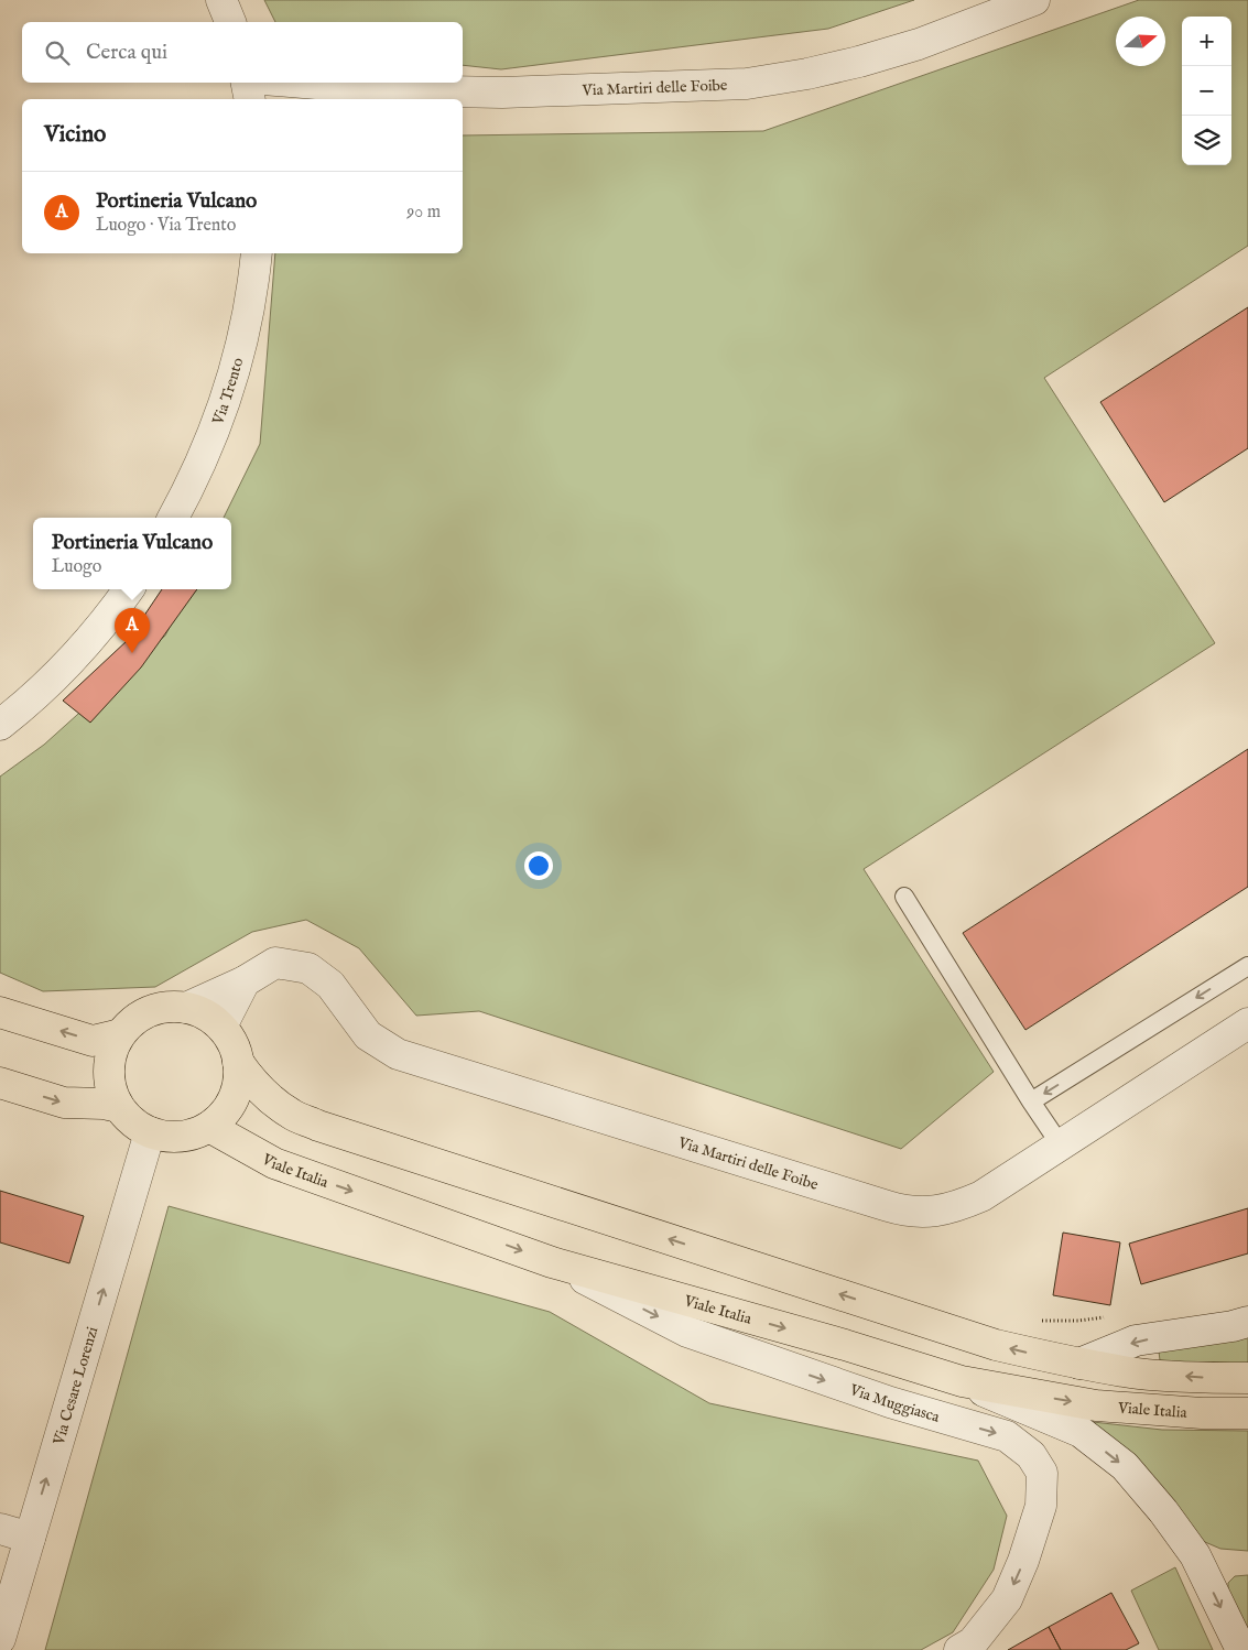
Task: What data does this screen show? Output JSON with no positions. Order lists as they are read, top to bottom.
{
  "streets": {
    "main road": ["Viale Italia"],
    "street": [
      "Via Martiri delle Foibe",
      "Via Trento",
      "Via Cesare Lorenzi",
      "Via Muggiasca"
    ]
  },
  "crossings": [
    ["Via Martiri delle Foibe", "Viale Italia"],
    ["Via Martiri delle Foibe", "Via Cesare Lorenzi"],
    ["Viale Italia", "Via Cesare Lorenzi"],
    ["Viale Italia", "Via Muggiasca"]
  ],
  "one_way": ["Via Cesare Lorenzi"],
  "north": "right",
  "page": {
    "map_buttons": ["+", "−"],
    "search": "Cerca qui",
    "heading": "Vicino",
    "list": [
      {
        "mark": "A",
        "name": "Portineria Vulcano",
        "note": "Luogo · Via Trento",
        "value": "90 m"
      }
    ],
    "popup": ["Portineria Vulcano", "Luogo"],
    "pins": "A"
  }
}
